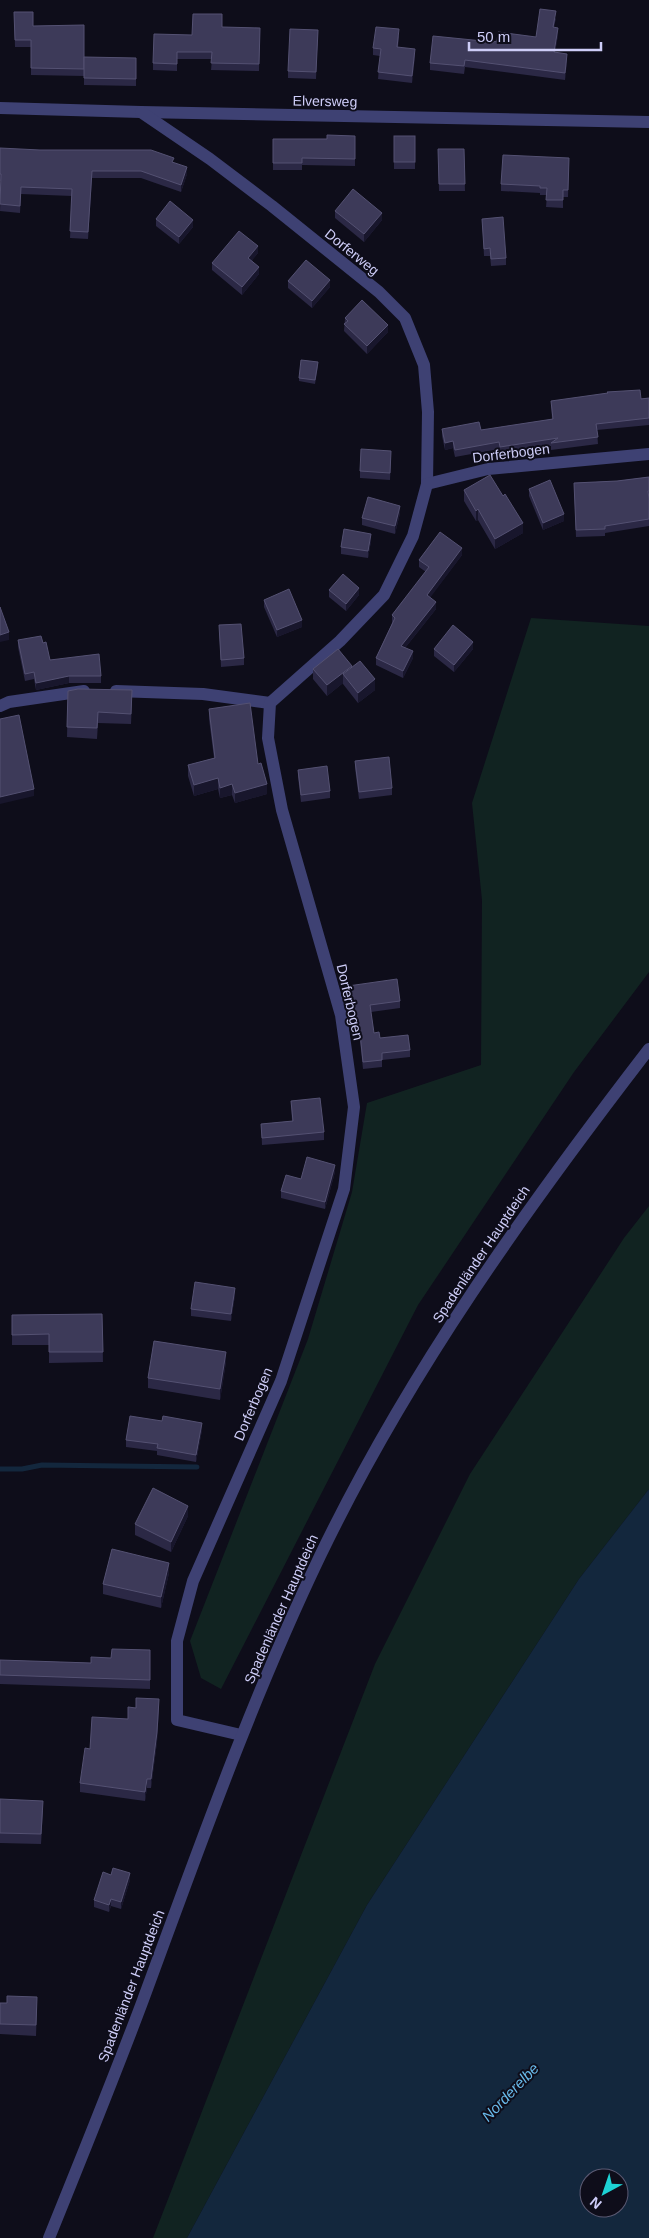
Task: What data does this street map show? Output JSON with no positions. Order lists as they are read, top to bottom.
{
  "streets": {
    "street": [
      "Elversweg",
      "Dorferweg",
      "Dorferbogen",
      "Spadenländer Hauptdeich"
    ]
  },
  "crossings": [
    ["Elversweg", "Dorferweg"],
    ["Dorferweg", "Dorferbogen"],
    ["Dorferbogen", "Spadenländer Hauptdeich"]
  ],
  "water": ["Norderelbe"],
  "scale_bar": "50 m",
  "north": "bottom left"
}
